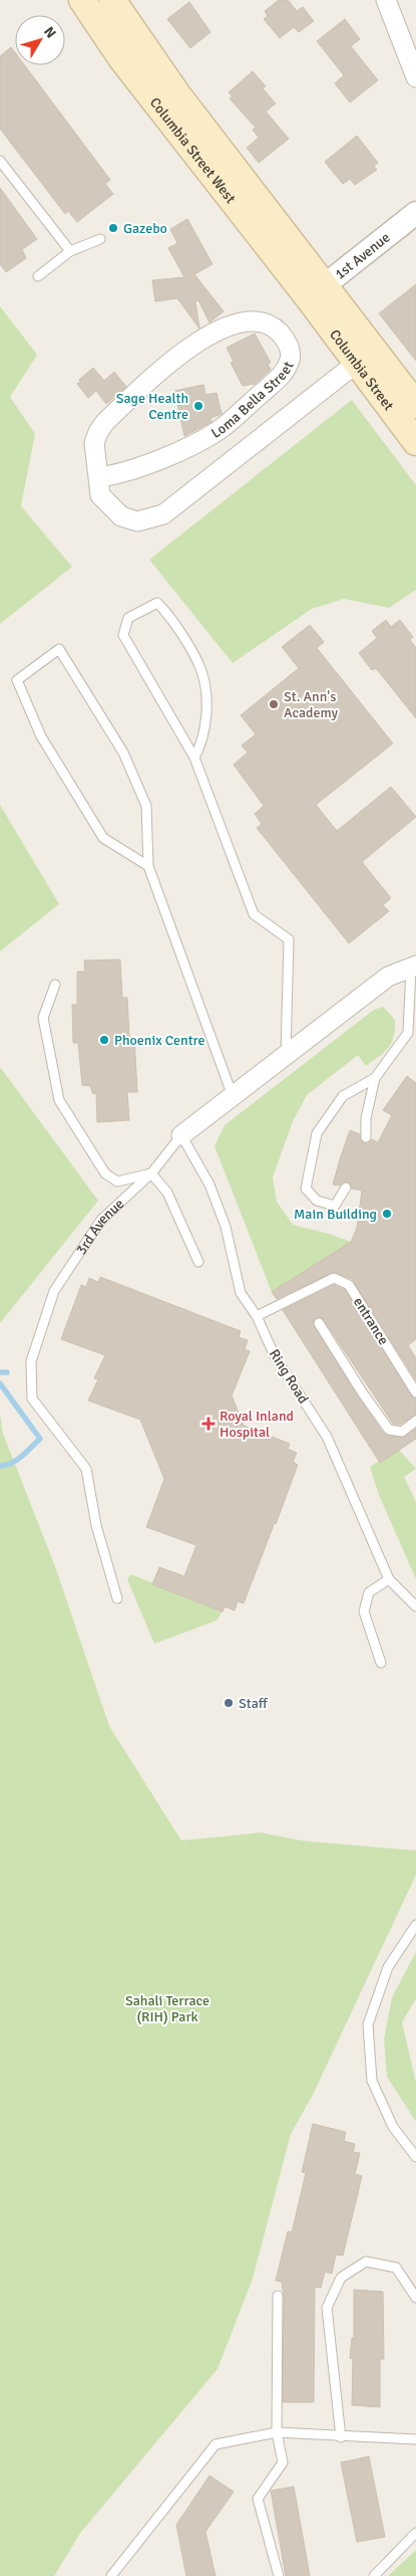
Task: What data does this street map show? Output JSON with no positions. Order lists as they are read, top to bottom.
{
  "streets": {
    "main road": ["Columbia Street West", "Columbia Street"],
    "street": ["1st Avenue", "Loma Bella Street", "3rd Avenue"],
    "lane": ["entrance", "Ring Road"]
  },
  "crossings": [
    ["Columbia Street West", "1st Avenue"],
    ["Columbia Street West", "Columbia Street"],
    ["1st Avenue", "Columbia Street"],
    ["Columbia Street", "Loma Bella Street"],
    ["3rd Avenue", "Ring Road"],
    ["entrance", "Ring Road"]
  ],
  "parks": ["Sahali Terrace (RIH) Park"],
  "places": {
    "other": [
      "Gazebo",
      "Sage Health Centre",
      "St. Ann's Academy",
      "Phoenix Centre",
      "Main Building",
      "Staff"
    ],
    "health": ["Royal Inland Hospital"]
  },
  "north": "top right"
}
